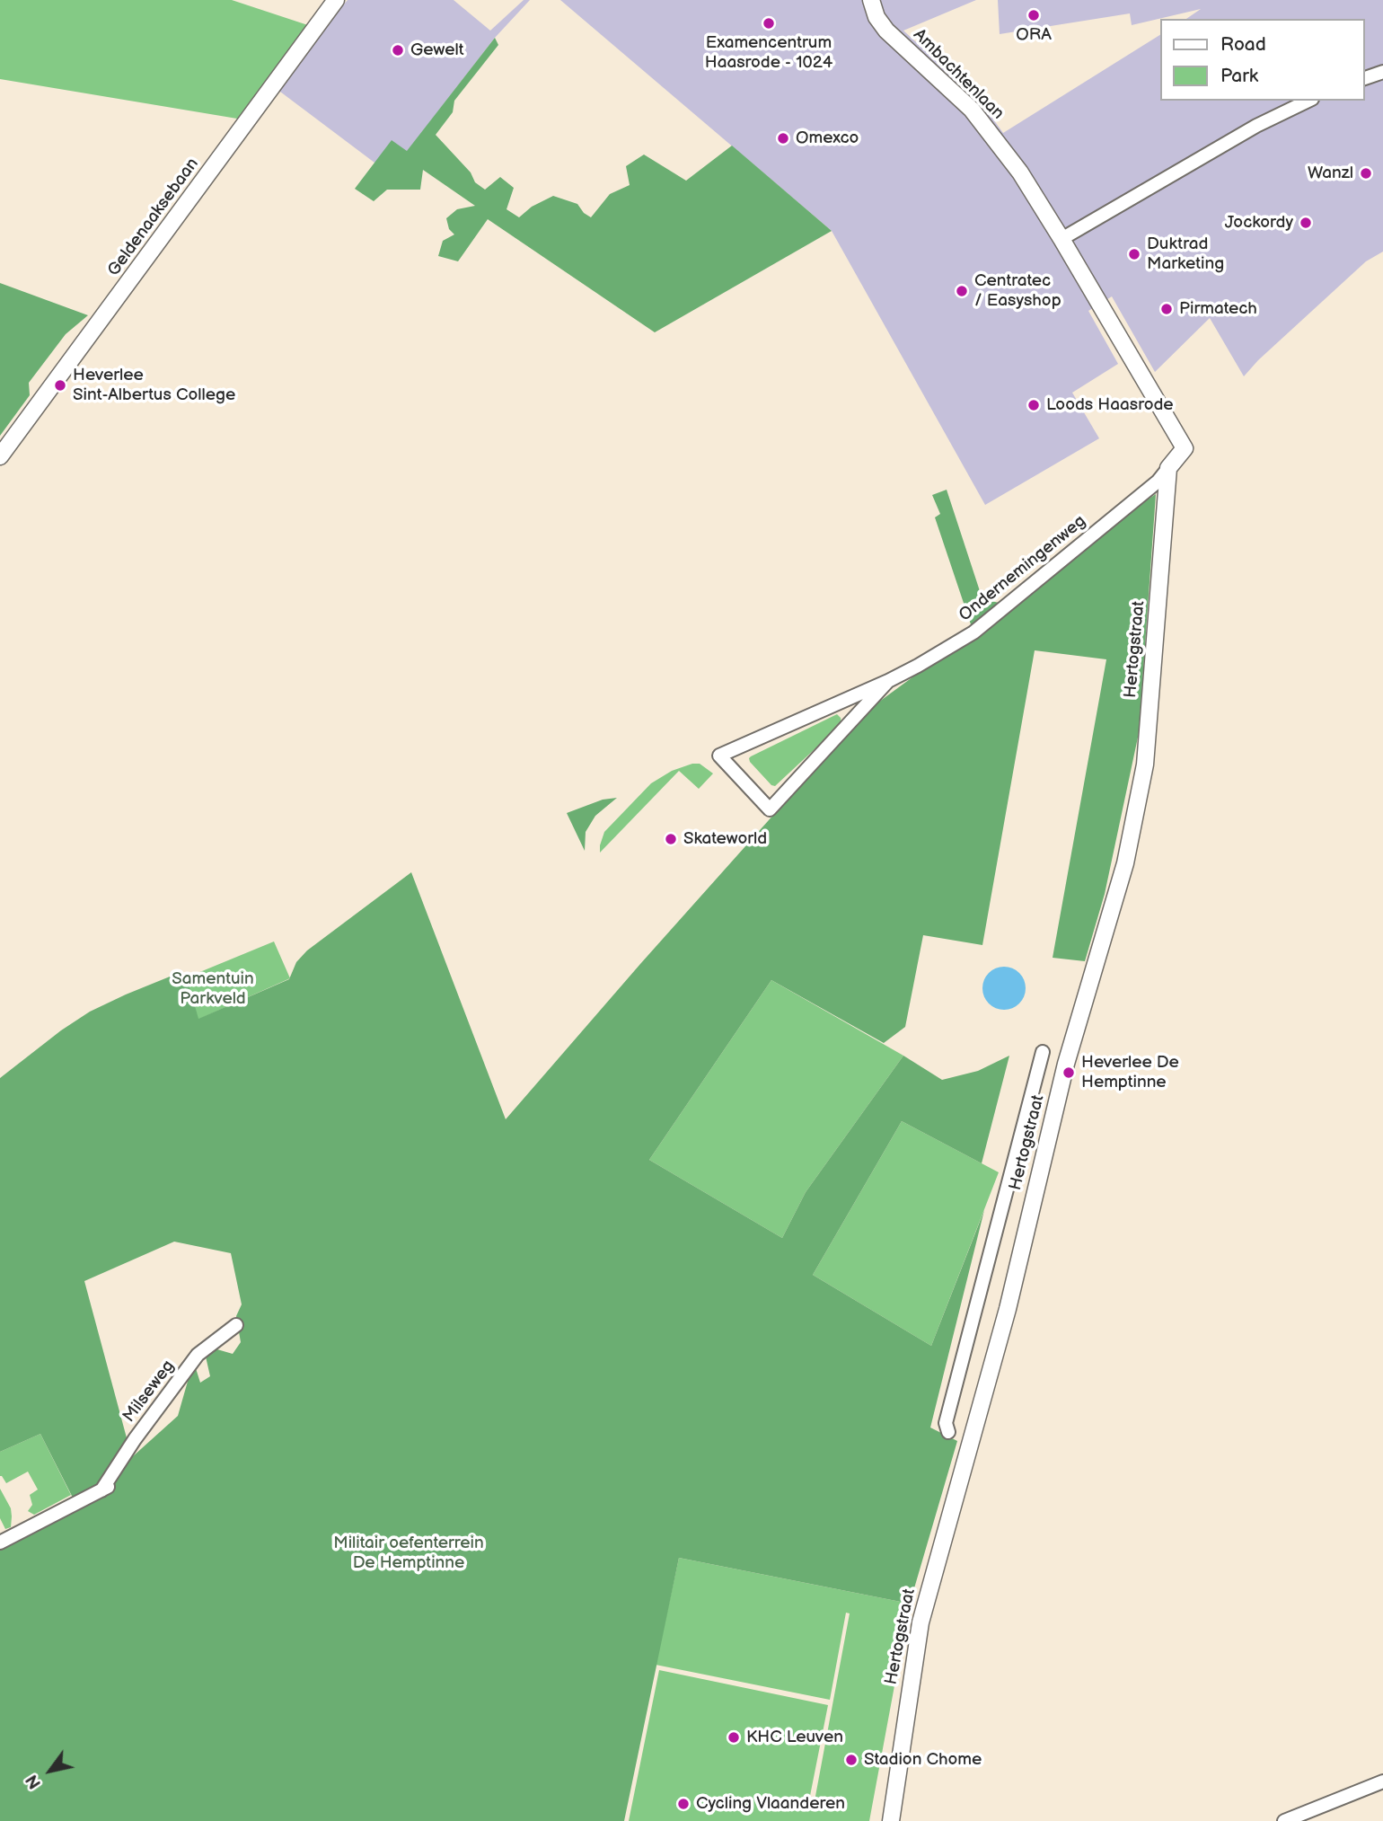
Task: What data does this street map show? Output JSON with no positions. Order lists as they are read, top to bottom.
{
  "streets": {
    "street": [
      "Ambachtenlaan",
      "Geldenaaksebaan",
      "Ondernemingenweg",
      "Hertogstraat",
      "Milseweg"
    ]
  },
  "crossings": [
    ["Ambachtenlaan", "Ondernemingenweg"],
    ["Ambachtenlaan", "Hertogstraat"],
    ["Ondernemingenweg", "Hertogstraat"]
  ],
  "parks": ["Samentuin Parkveld", "Militair oefenterrein De Hemptinne"],
  "places": [
    "ORA",
    "Examencentrum Haasrode - 1024",
    "Gewelt",
    "Omexco",
    "Wanzl",
    "Jockordy",
    "Duktrad Marketing",
    "Centratec / Easyshop",
    "Pirmatech",
    "Heverlee Sint-Albertus College",
    "Loods Haasrode",
    "Skateworld",
    "Heverlee De Hemptinne",
    "KHC Leuven",
    "Stadion Chome",
    "Cycling Vlaanderen"
  ],
  "legend": ["Road", "Park"],
  "north": "bottom left"
}
